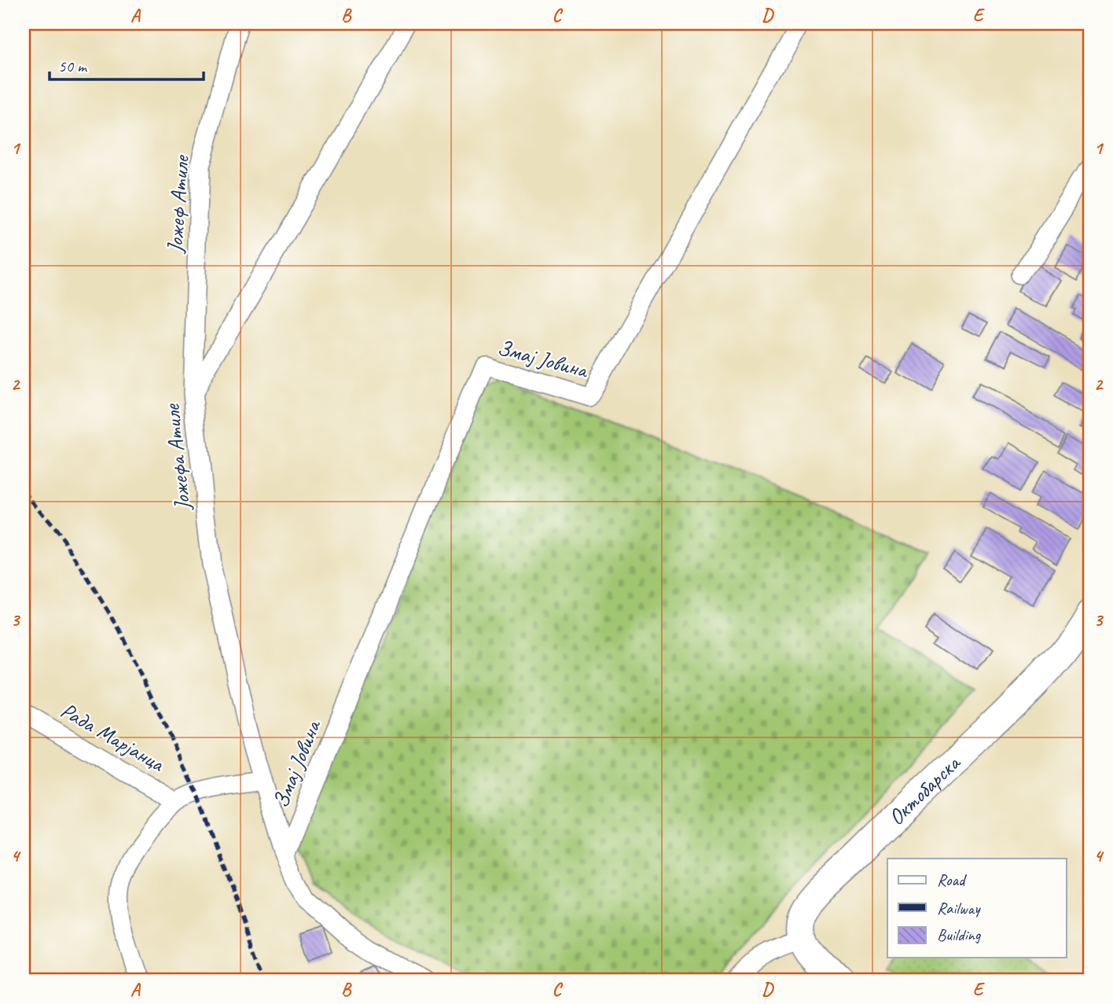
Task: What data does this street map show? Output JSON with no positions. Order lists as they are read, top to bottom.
{
  "streets": {
    "main road": ["Октобарска"],
    "street": [
      "Јожеф Атиле",
      "Змај Јовина",
      "Јожефа Атиле",
      "Рада Марјанца"
    ]
  },
  "crossings": [
    ["Јожеф Атиле", "Јожефа Атиле"],
    ["Змај Јовина", "Јожефа Атиле"]
  ],
  "legend": ["Road", "Railway", "Building"],
  "scale_bar": "50 m",
  "grid": {
    "columns": [
      "A",
      "B",
      "C",
      "D",
      "E"
    ],
    "rows": [
      "1",
      "2",
      "3",
      "4"
    ]
  }
}
